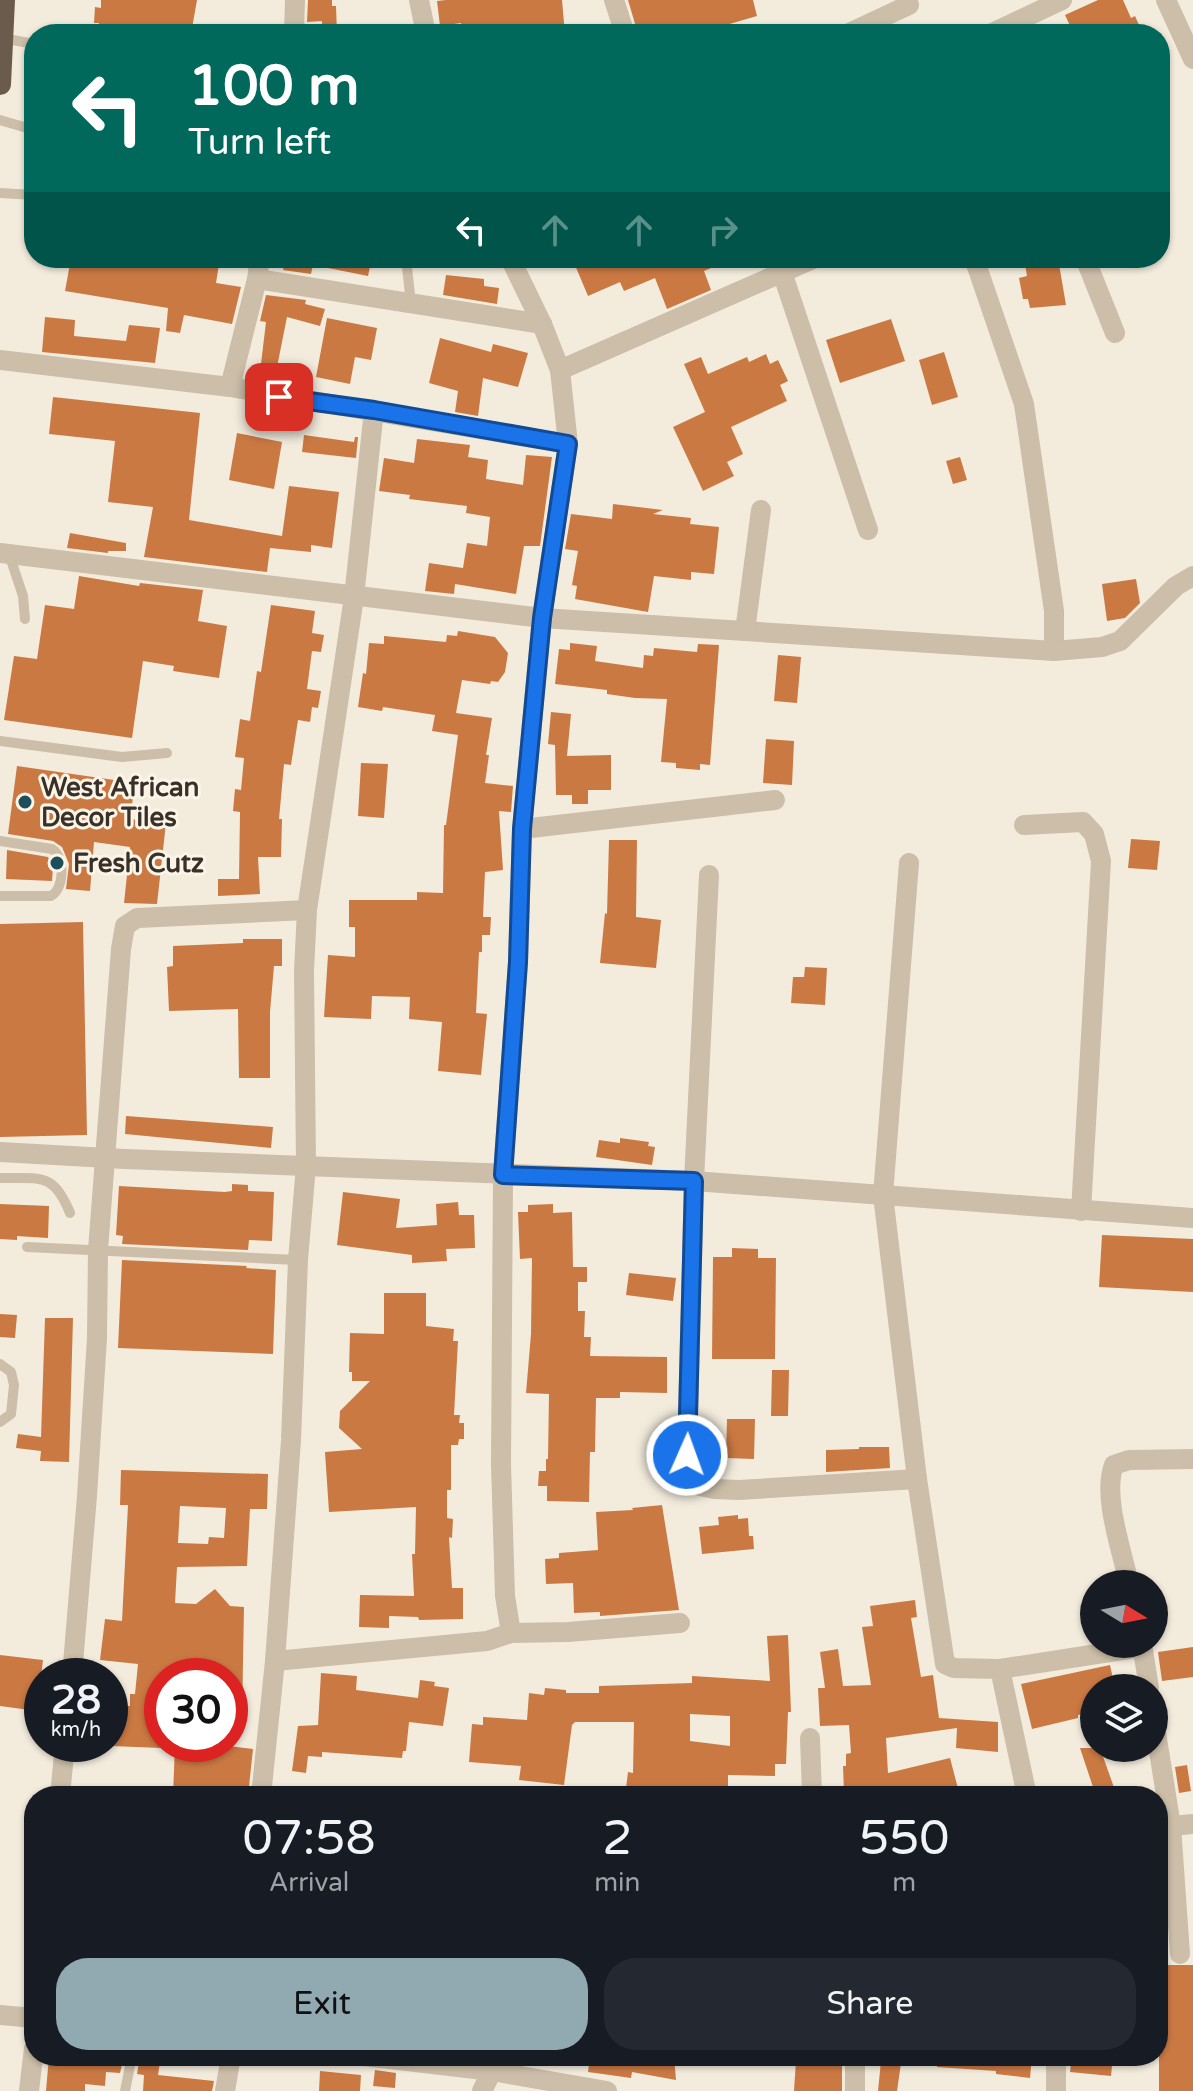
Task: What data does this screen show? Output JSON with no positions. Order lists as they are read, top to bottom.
{
  "places": ["West African Decor Tiles", "Fresh Cutz"],
  "north": "right",
  "page": {
    "turn": ["100 m", "Turn left"],
    "speed": "28 km/h",
    "limit": "30",
    "eta": [
      "07:58",
      "Arrival",
      "2",
      "min",
      "550",
      "m"
    ],
    "buttons": ["Exit", "Share"]
  }
}
